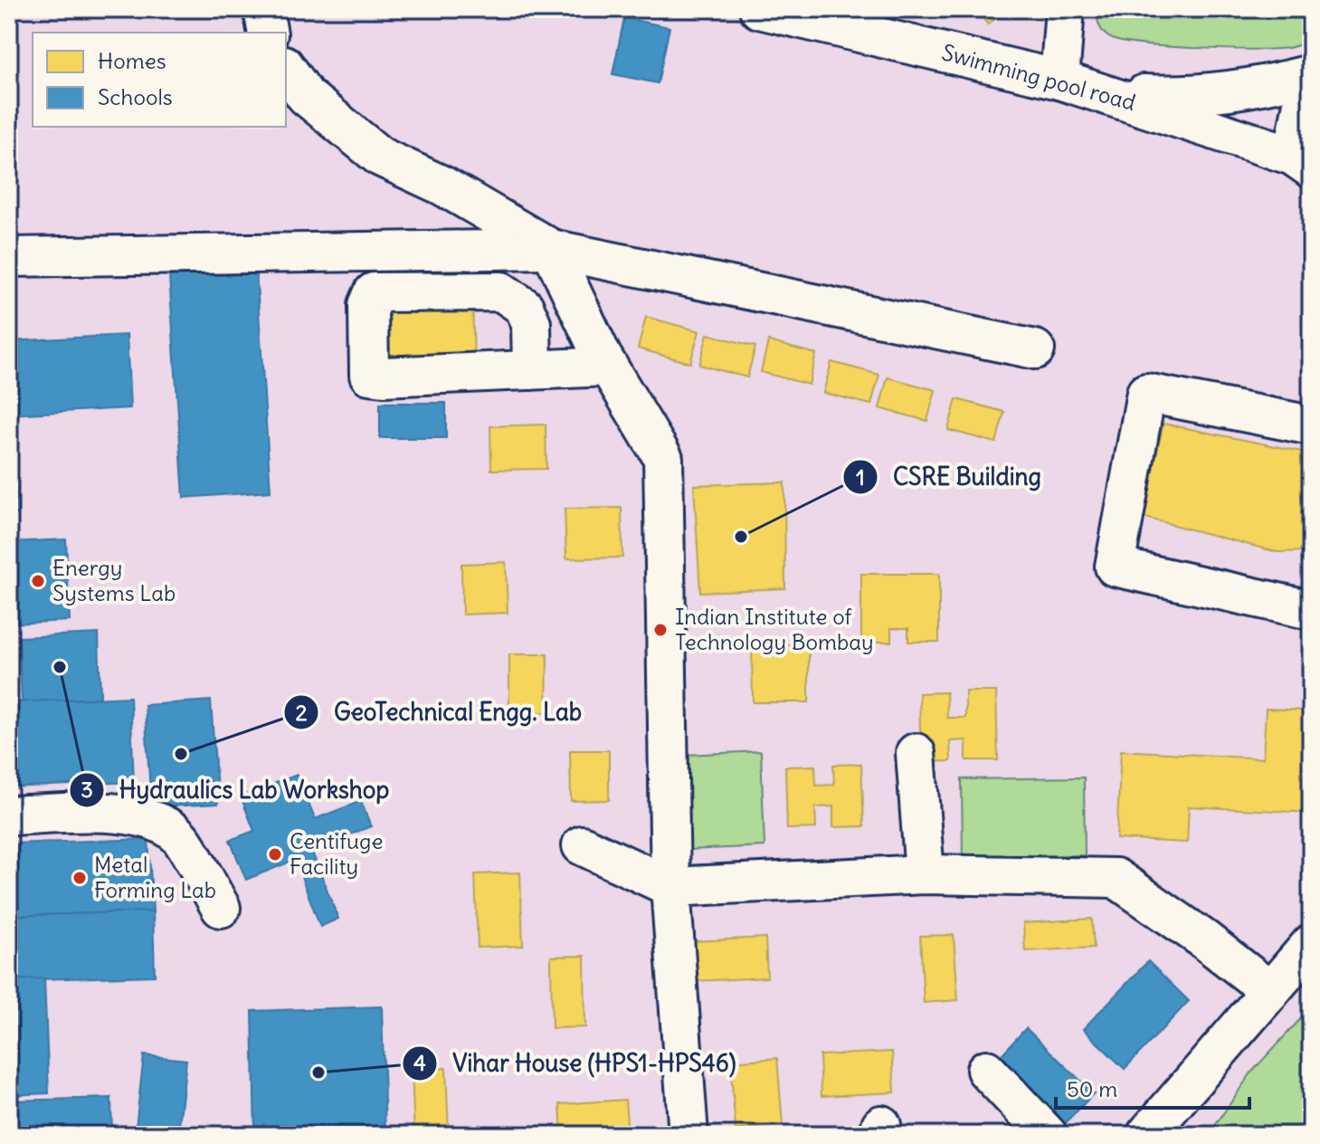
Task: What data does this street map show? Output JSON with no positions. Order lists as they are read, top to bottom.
{
  "streets": {
    "lane": ["Swimming pool road"]
  },
  "places": [
    "CSRE Building",
    "Energy Systems Lab",
    "Indian Institute of Technology Bombay",
    "Hydraulics Lab Workshop",
    "GeoTechnical Engg. Lab",
    "Centifuge Facility",
    "Metal Forming Lab",
    "Vihar House (HPS1-HPS46)"
  ],
  "legend": ["Homes", "Schools"],
  "scale_bar": "50 m"
}
